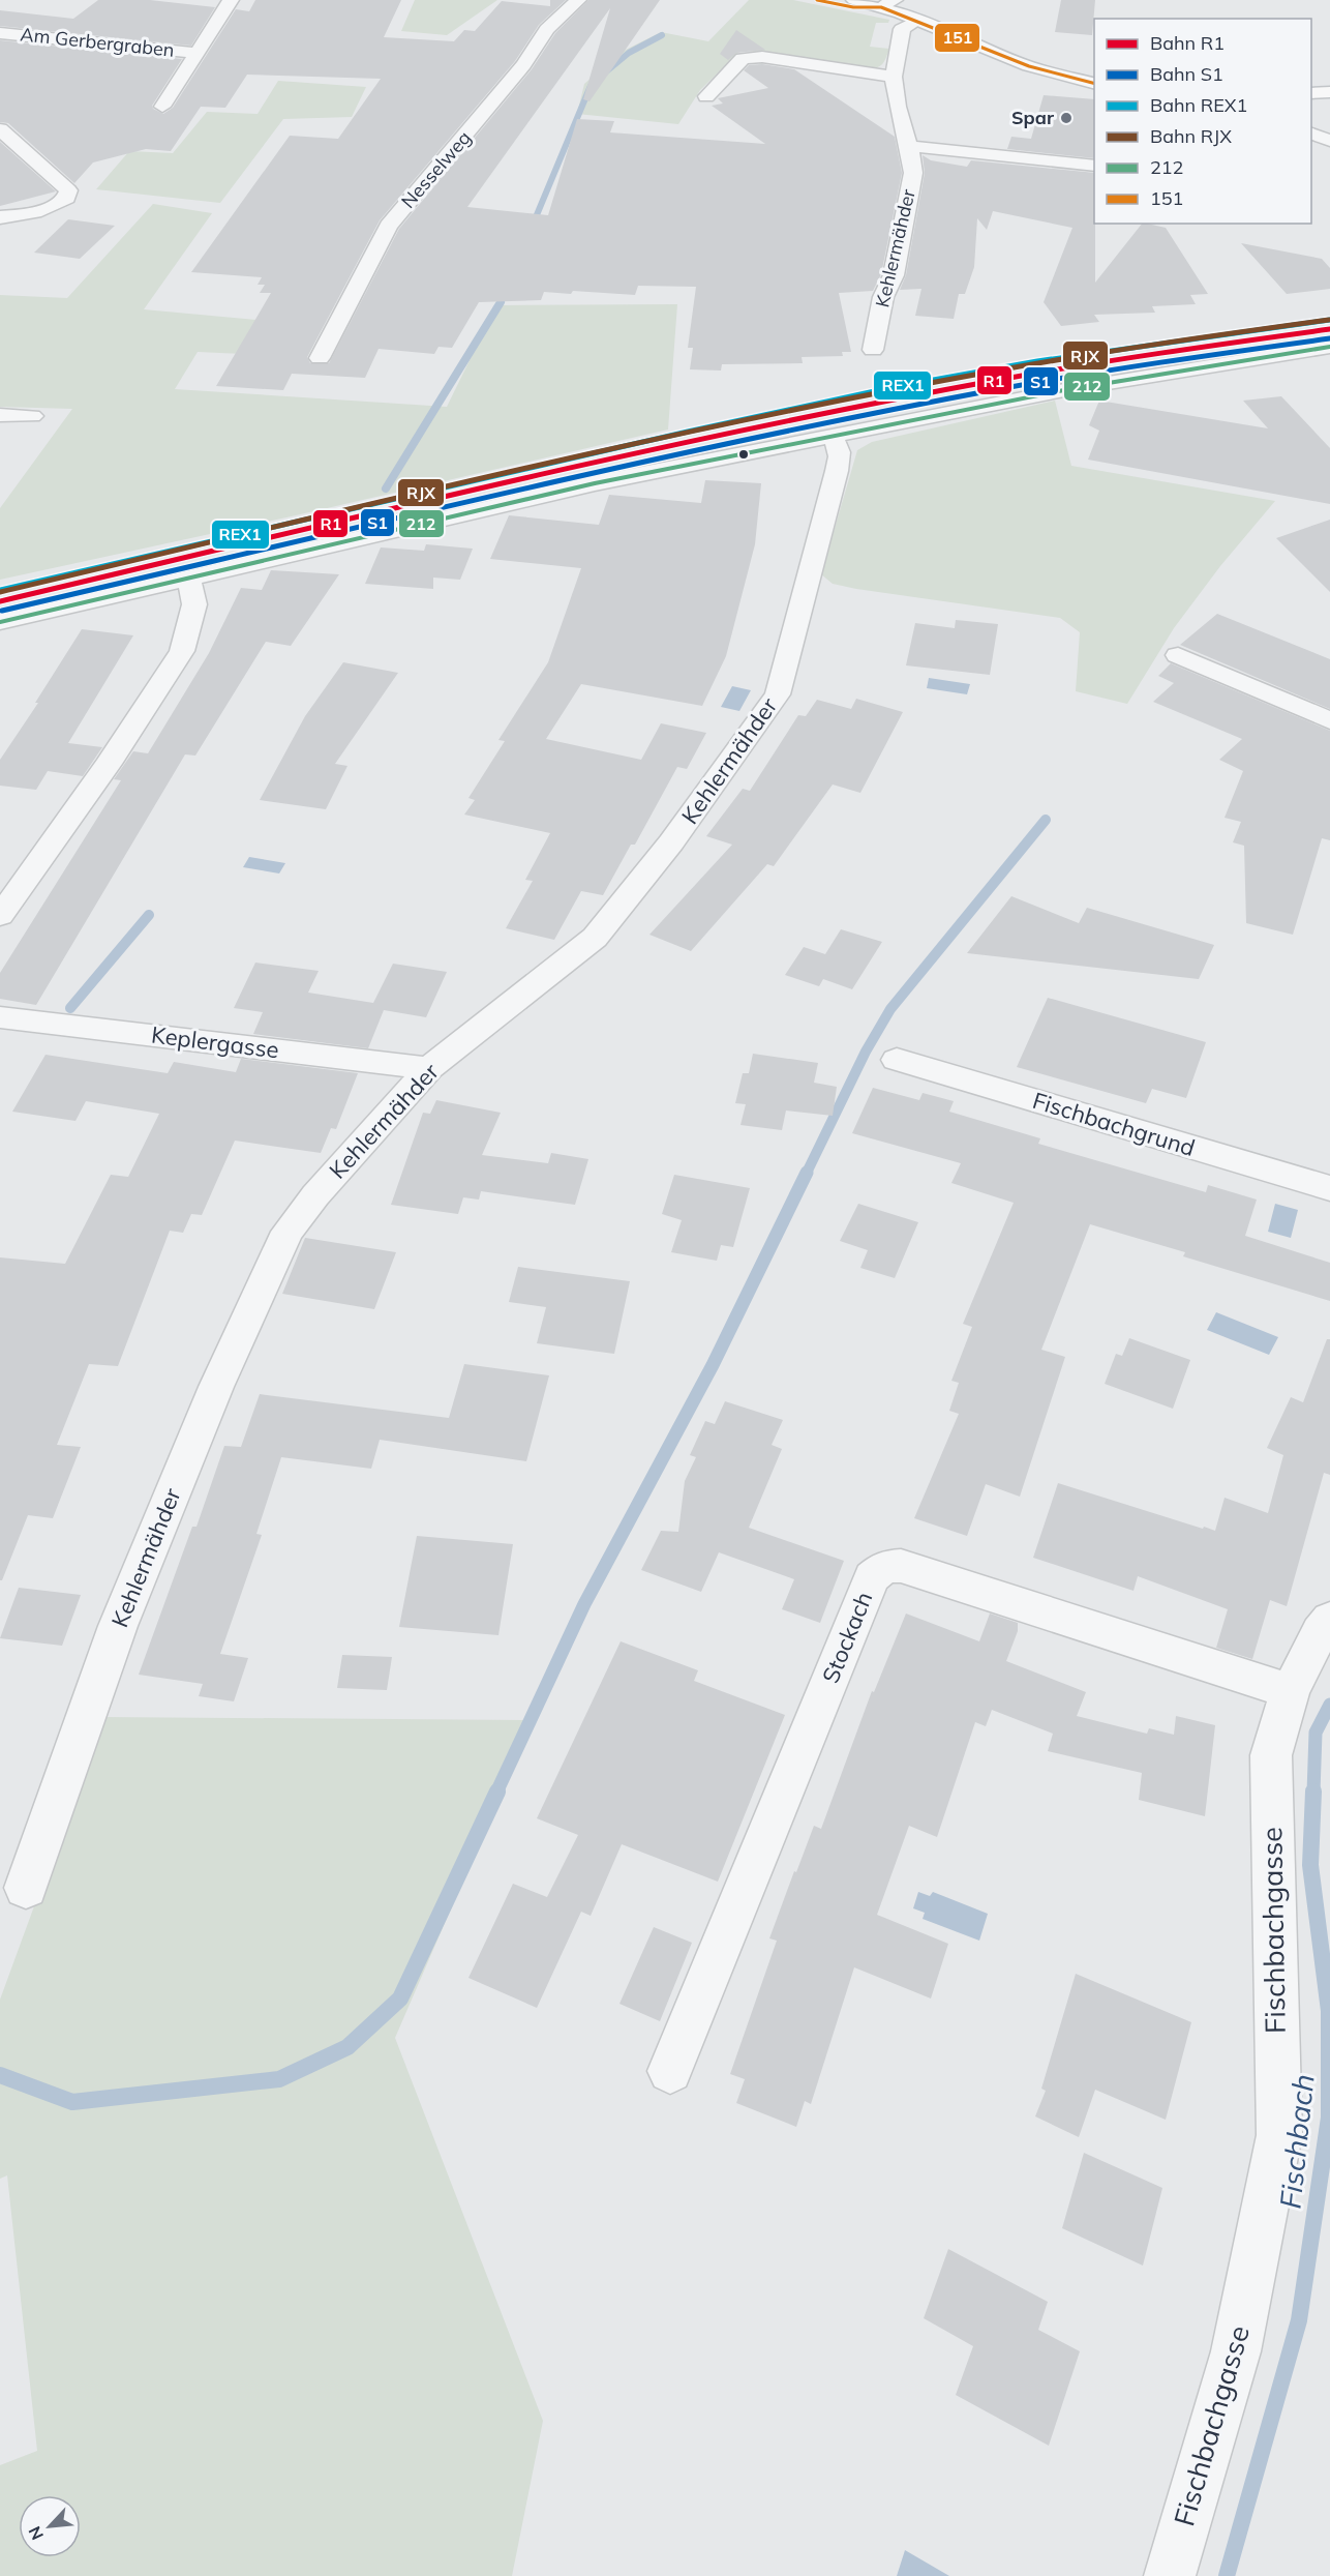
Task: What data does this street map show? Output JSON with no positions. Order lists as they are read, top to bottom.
{
  "streets": {
    "street": [
      "Am Gerbergraben",
      "Nesselweg",
      "Kehlermähder",
      "Keplergasse",
      "Fischbachgrund",
      "Stockach",
      "Fischbachgasse"
    ]
  },
  "crossings": [
    ["Kehlermähder", "Keplergasse"],
    ["Stockach", "Fischbachgasse"]
  ],
  "water": ["Fischbach"],
  "places": ["Spar"],
  "lines": [
    "transit line 151",
    "rail line REX1",
    "rail line RJX",
    "rail line R1",
    "rail line S1",
    "transit line 212"
  ],
  "legend": [
    "Bahn R1",
    "Bahn S1",
    "Bahn REX1",
    "Bahn RJX",
    "212",
    "151"
  ],
  "north": "bottom left"
}
